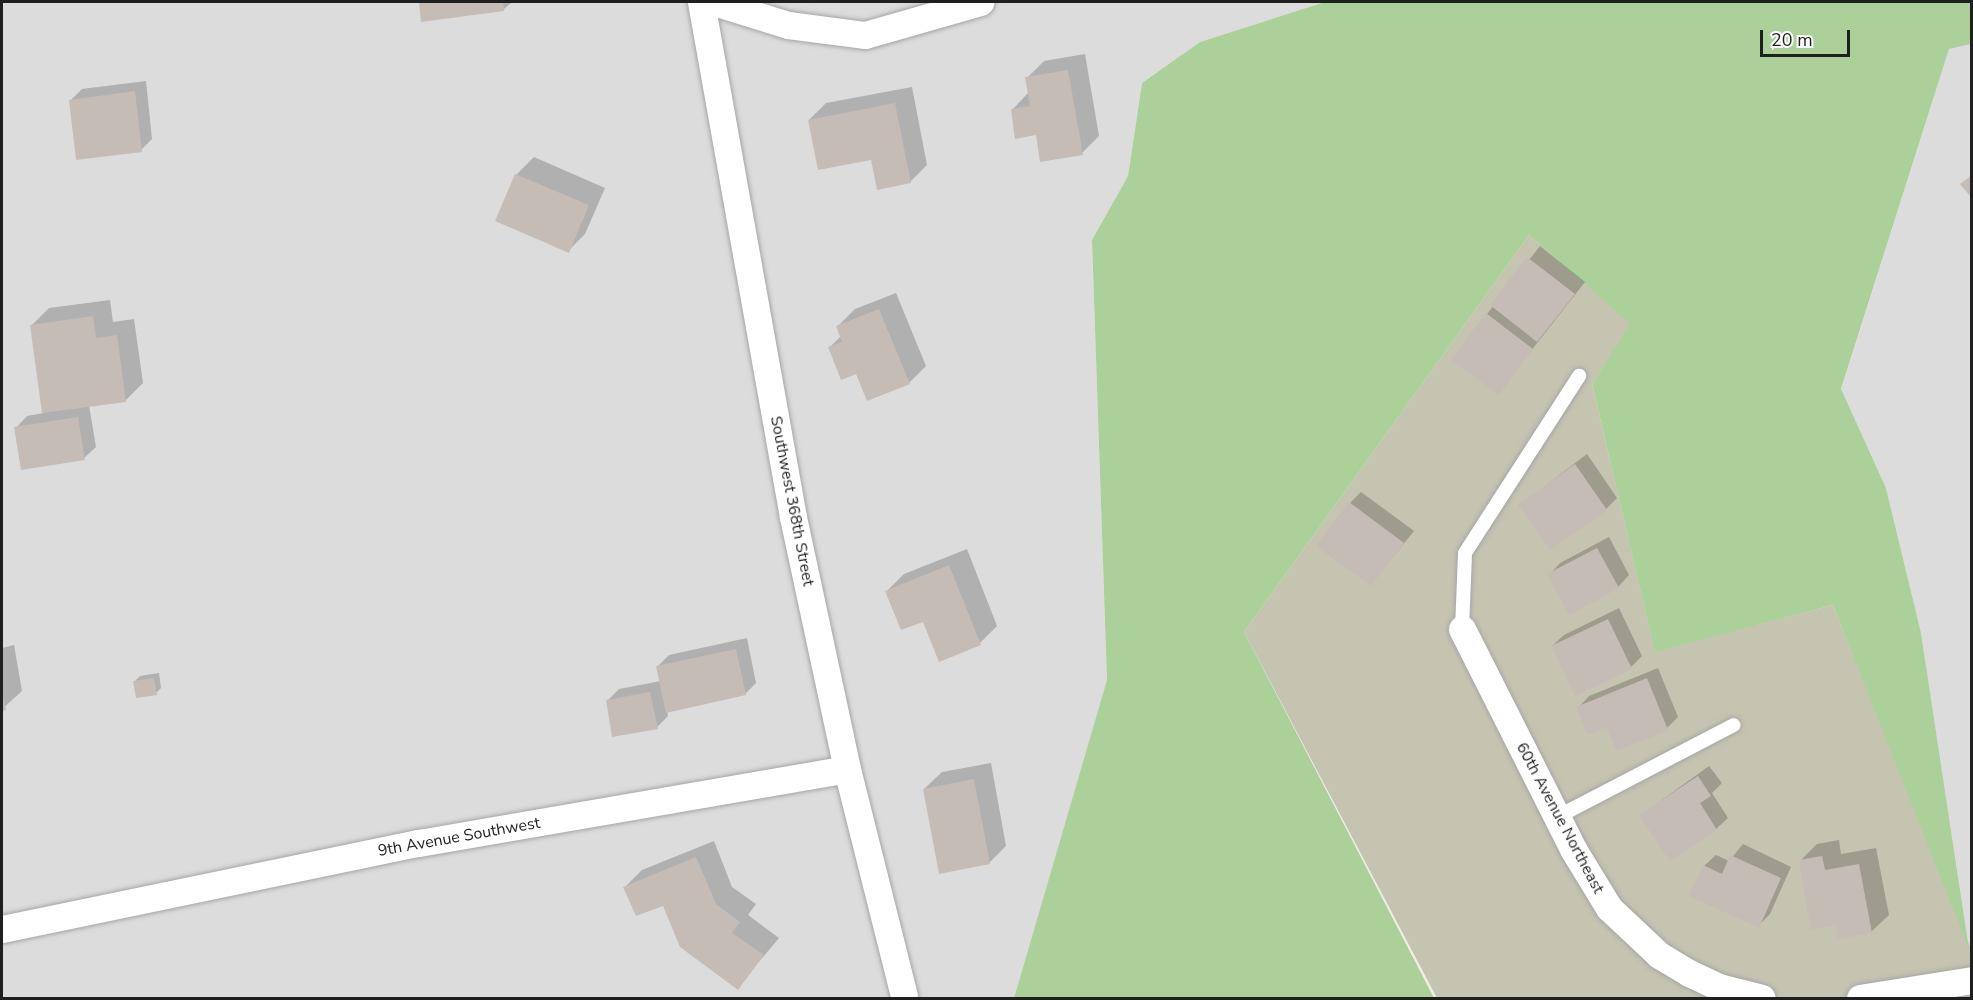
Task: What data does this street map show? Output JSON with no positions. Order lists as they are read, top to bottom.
{
  "streets": {
    "street": ["Southwest 368th Street", "60th Avenue Northeast", "9th Avenue Southwest"]
  },
  "crossings": [
    ["Southwest 368th Street", "9th Avenue Southwest"]
  ],
  "scale_bar": "20 m"
}
